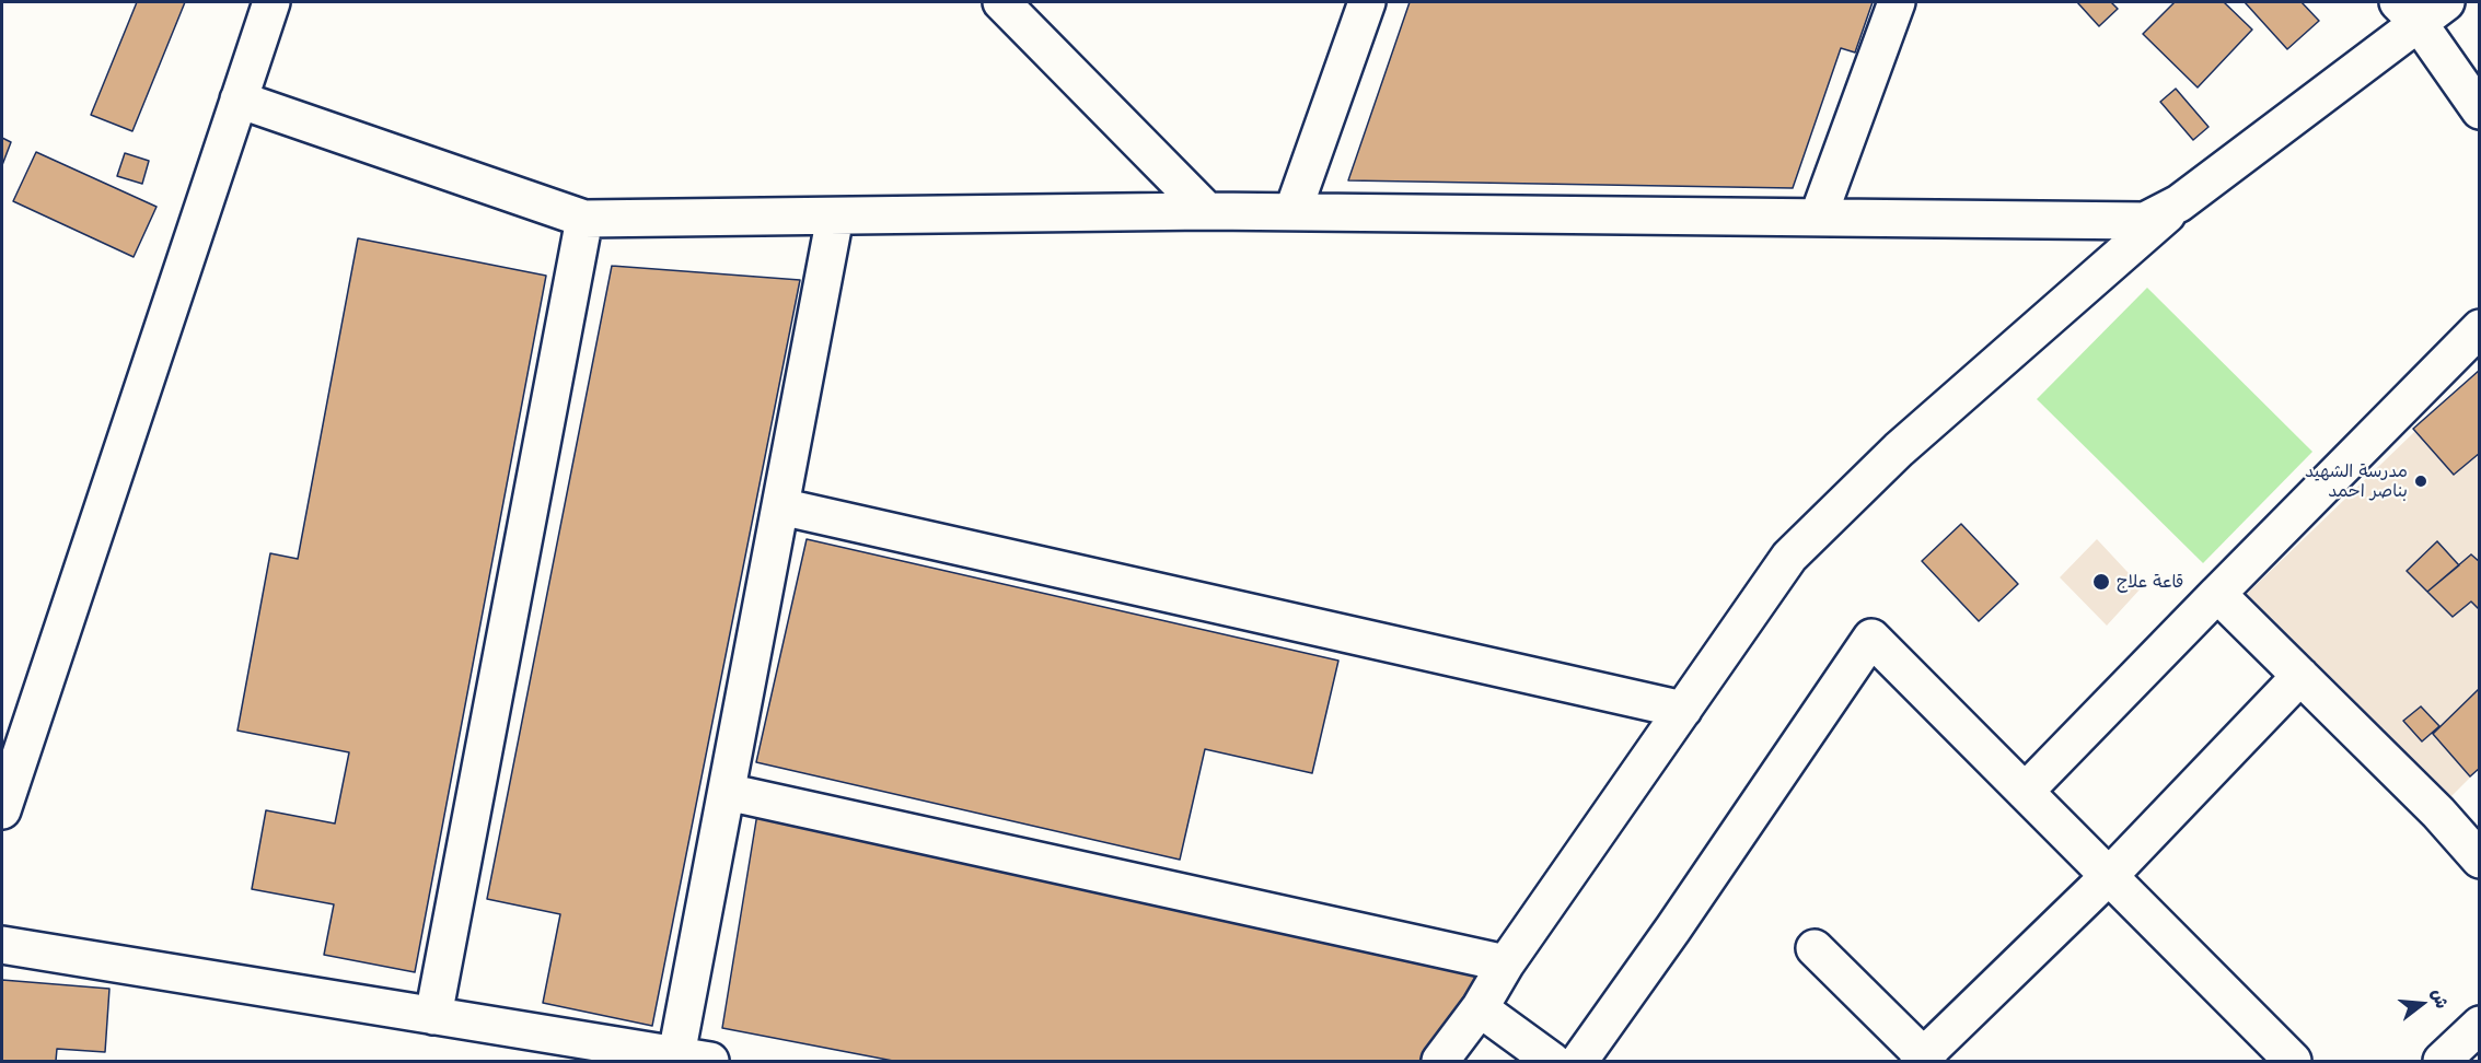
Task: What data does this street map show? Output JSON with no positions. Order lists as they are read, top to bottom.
{
  "places": ["مدرسة الشهيد بناصر احمد", "قاعة علاج"],
  "north": "right"
}
